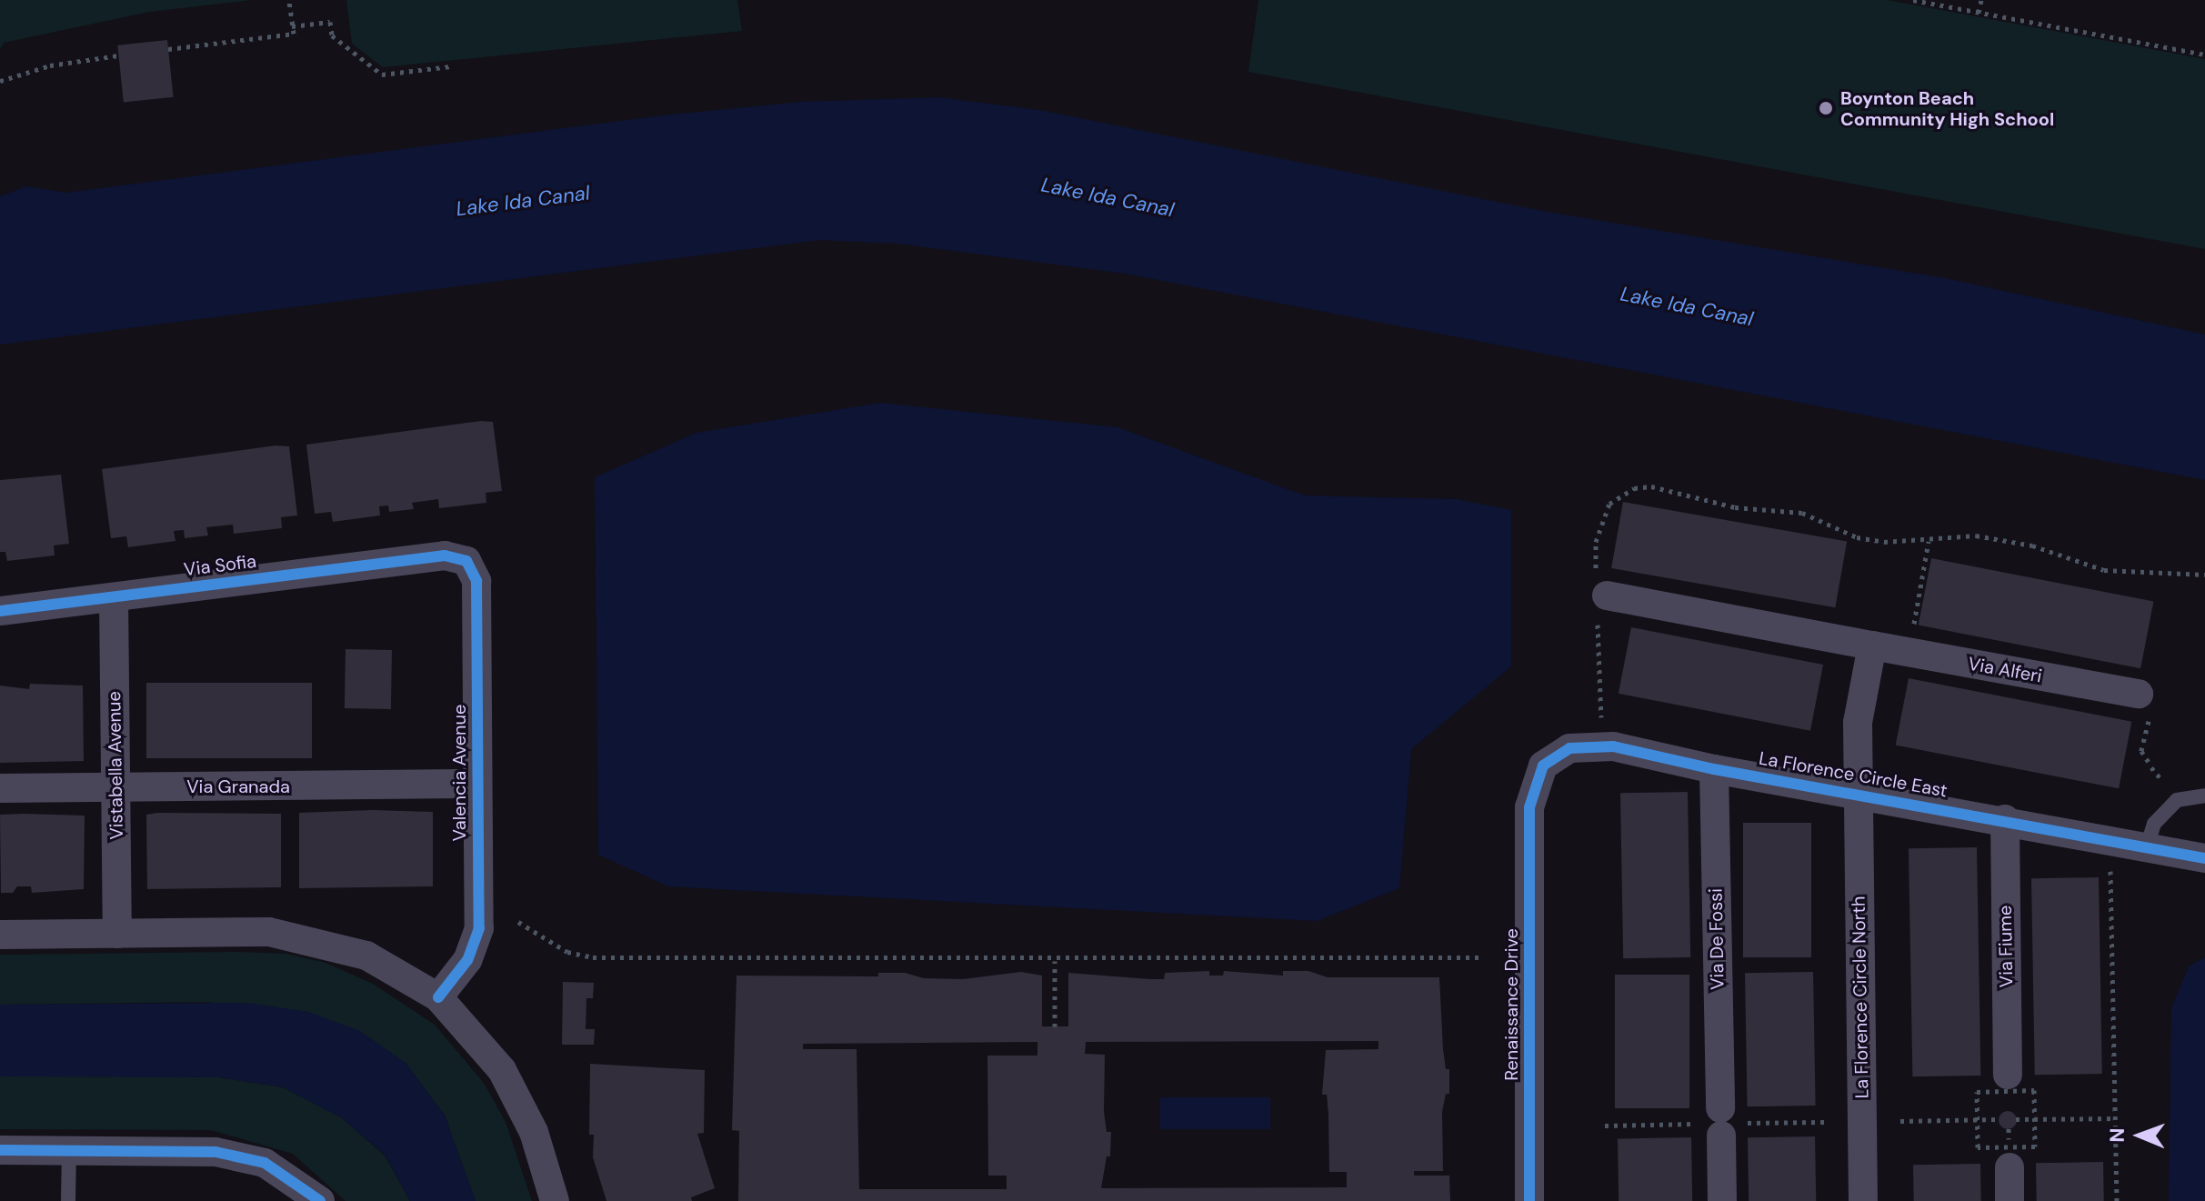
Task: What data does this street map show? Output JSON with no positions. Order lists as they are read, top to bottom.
{
  "streets": {
    "street": [
      "Via Sofia",
      "Via Alferi",
      "Vistabella Avenue",
      "Valencia Avenue",
      "La Florence Circle East",
      "Via Granada",
      "Via De Fossi",
      "Via Fiume",
      "La Florence Circle North",
      "Renaissance Drive"
    ]
  },
  "crossings": [
    ["Via Sofia", "Vistabella Avenue"],
    ["Via Sofia", "Valencia Avenue"],
    ["Vistabella Avenue", "Via Granada"],
    ["Valencia Avenue", "Via Granada"],
    ["La Florence Circle East", "Via De Fossi"],
    ["La Florence Circle East", "Via Fiume"],
    ["La Florence Circle East", "La Florence Circle North"],
    ["La Florence Circle East", "Renaissance Drive"]
  ],
  "water": ["Lake Ida Canal"],
  "places": ["Boynton Beach Community High School"],
  "north": "left"
}
